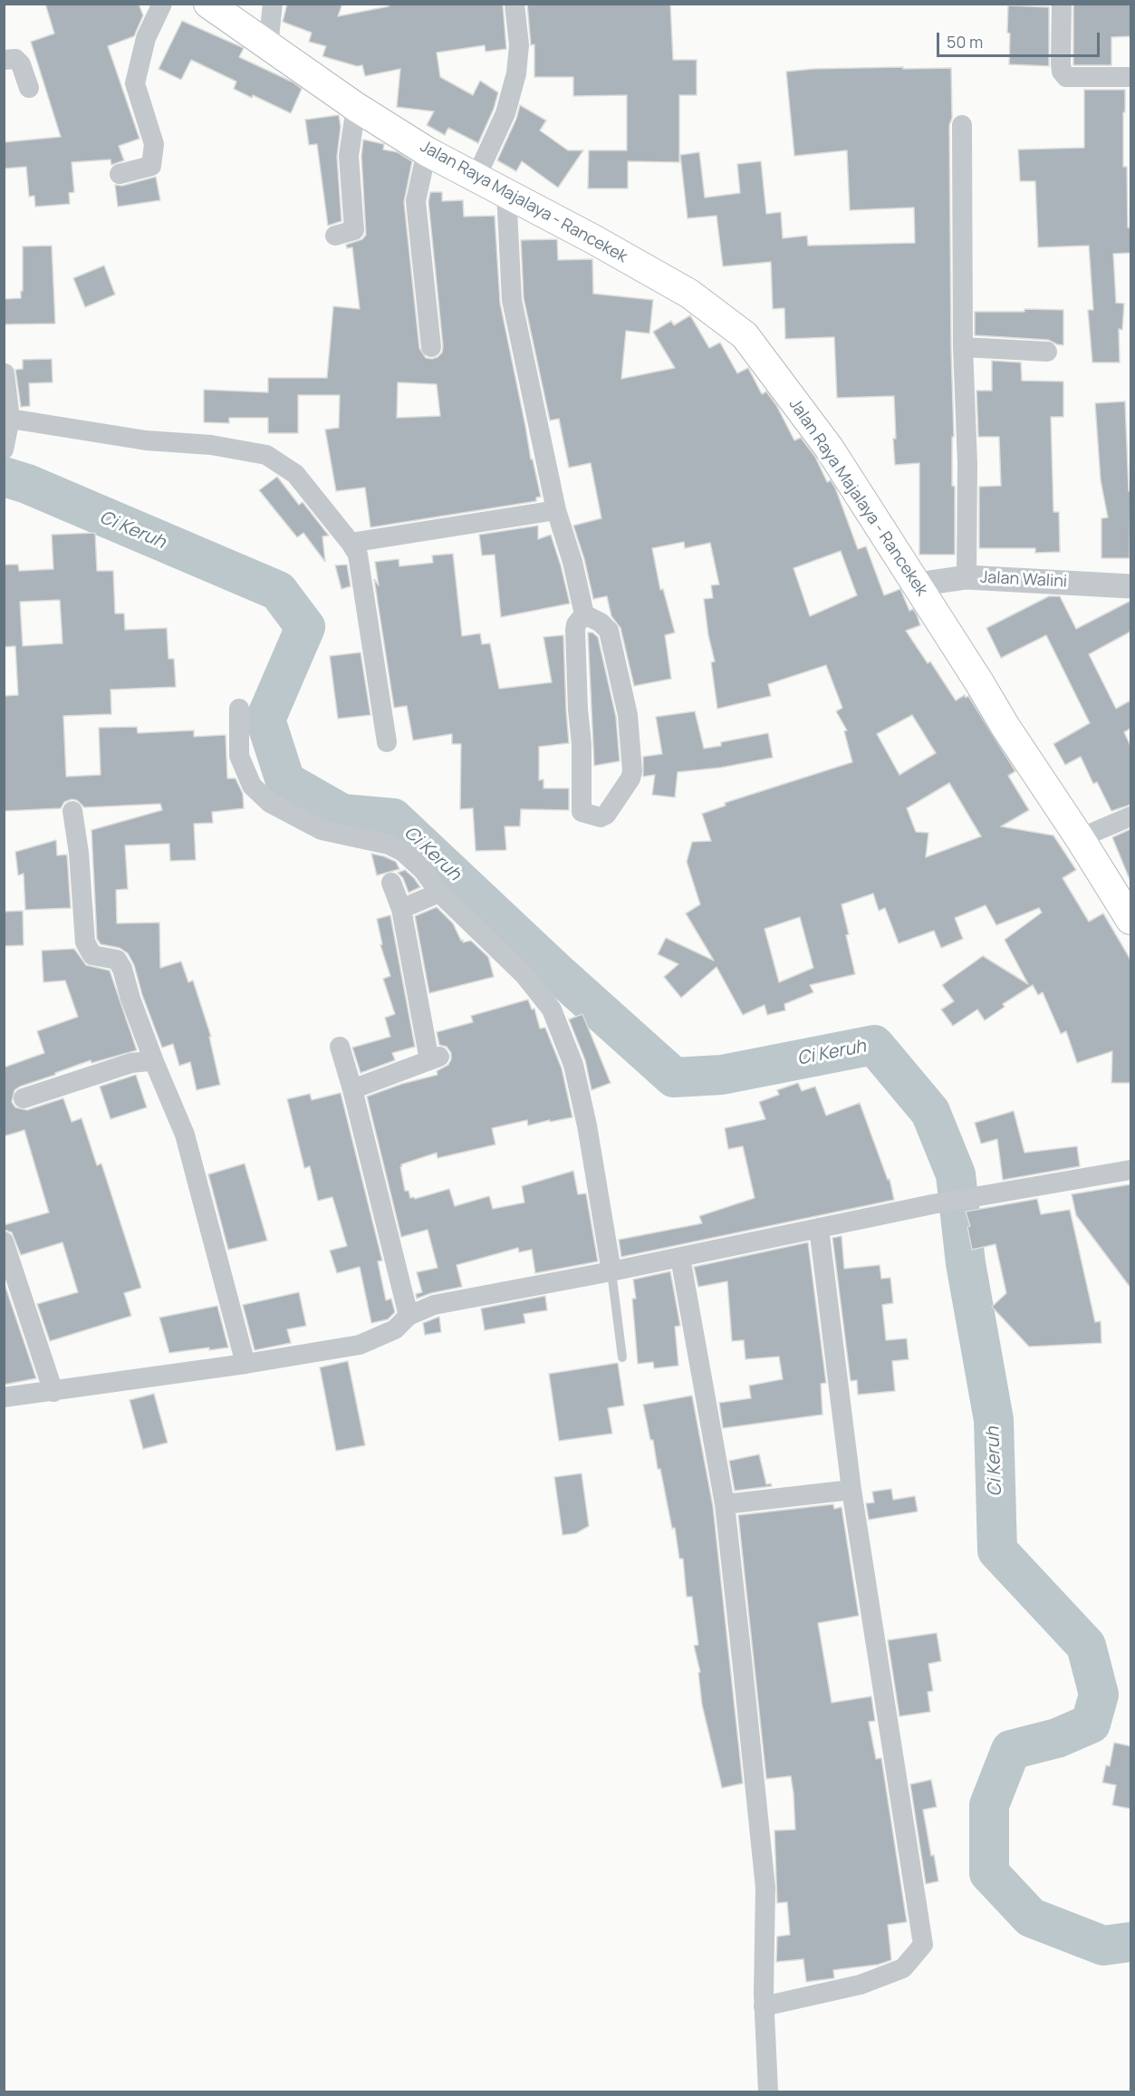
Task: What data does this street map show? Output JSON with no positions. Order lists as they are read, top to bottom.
{
  "streets": {
    "main road": ["Jalan Raya Majalaya - Rancekek"],
    "street": ["Jalan Walini"]
  },
  "crossings": [
    ["Jalan Raya Majalaya - Rancekek", "Jalan Walini"]
  ],
  "water": ["Ci Keruh"],
  "scale_bar": "50 m"
}
